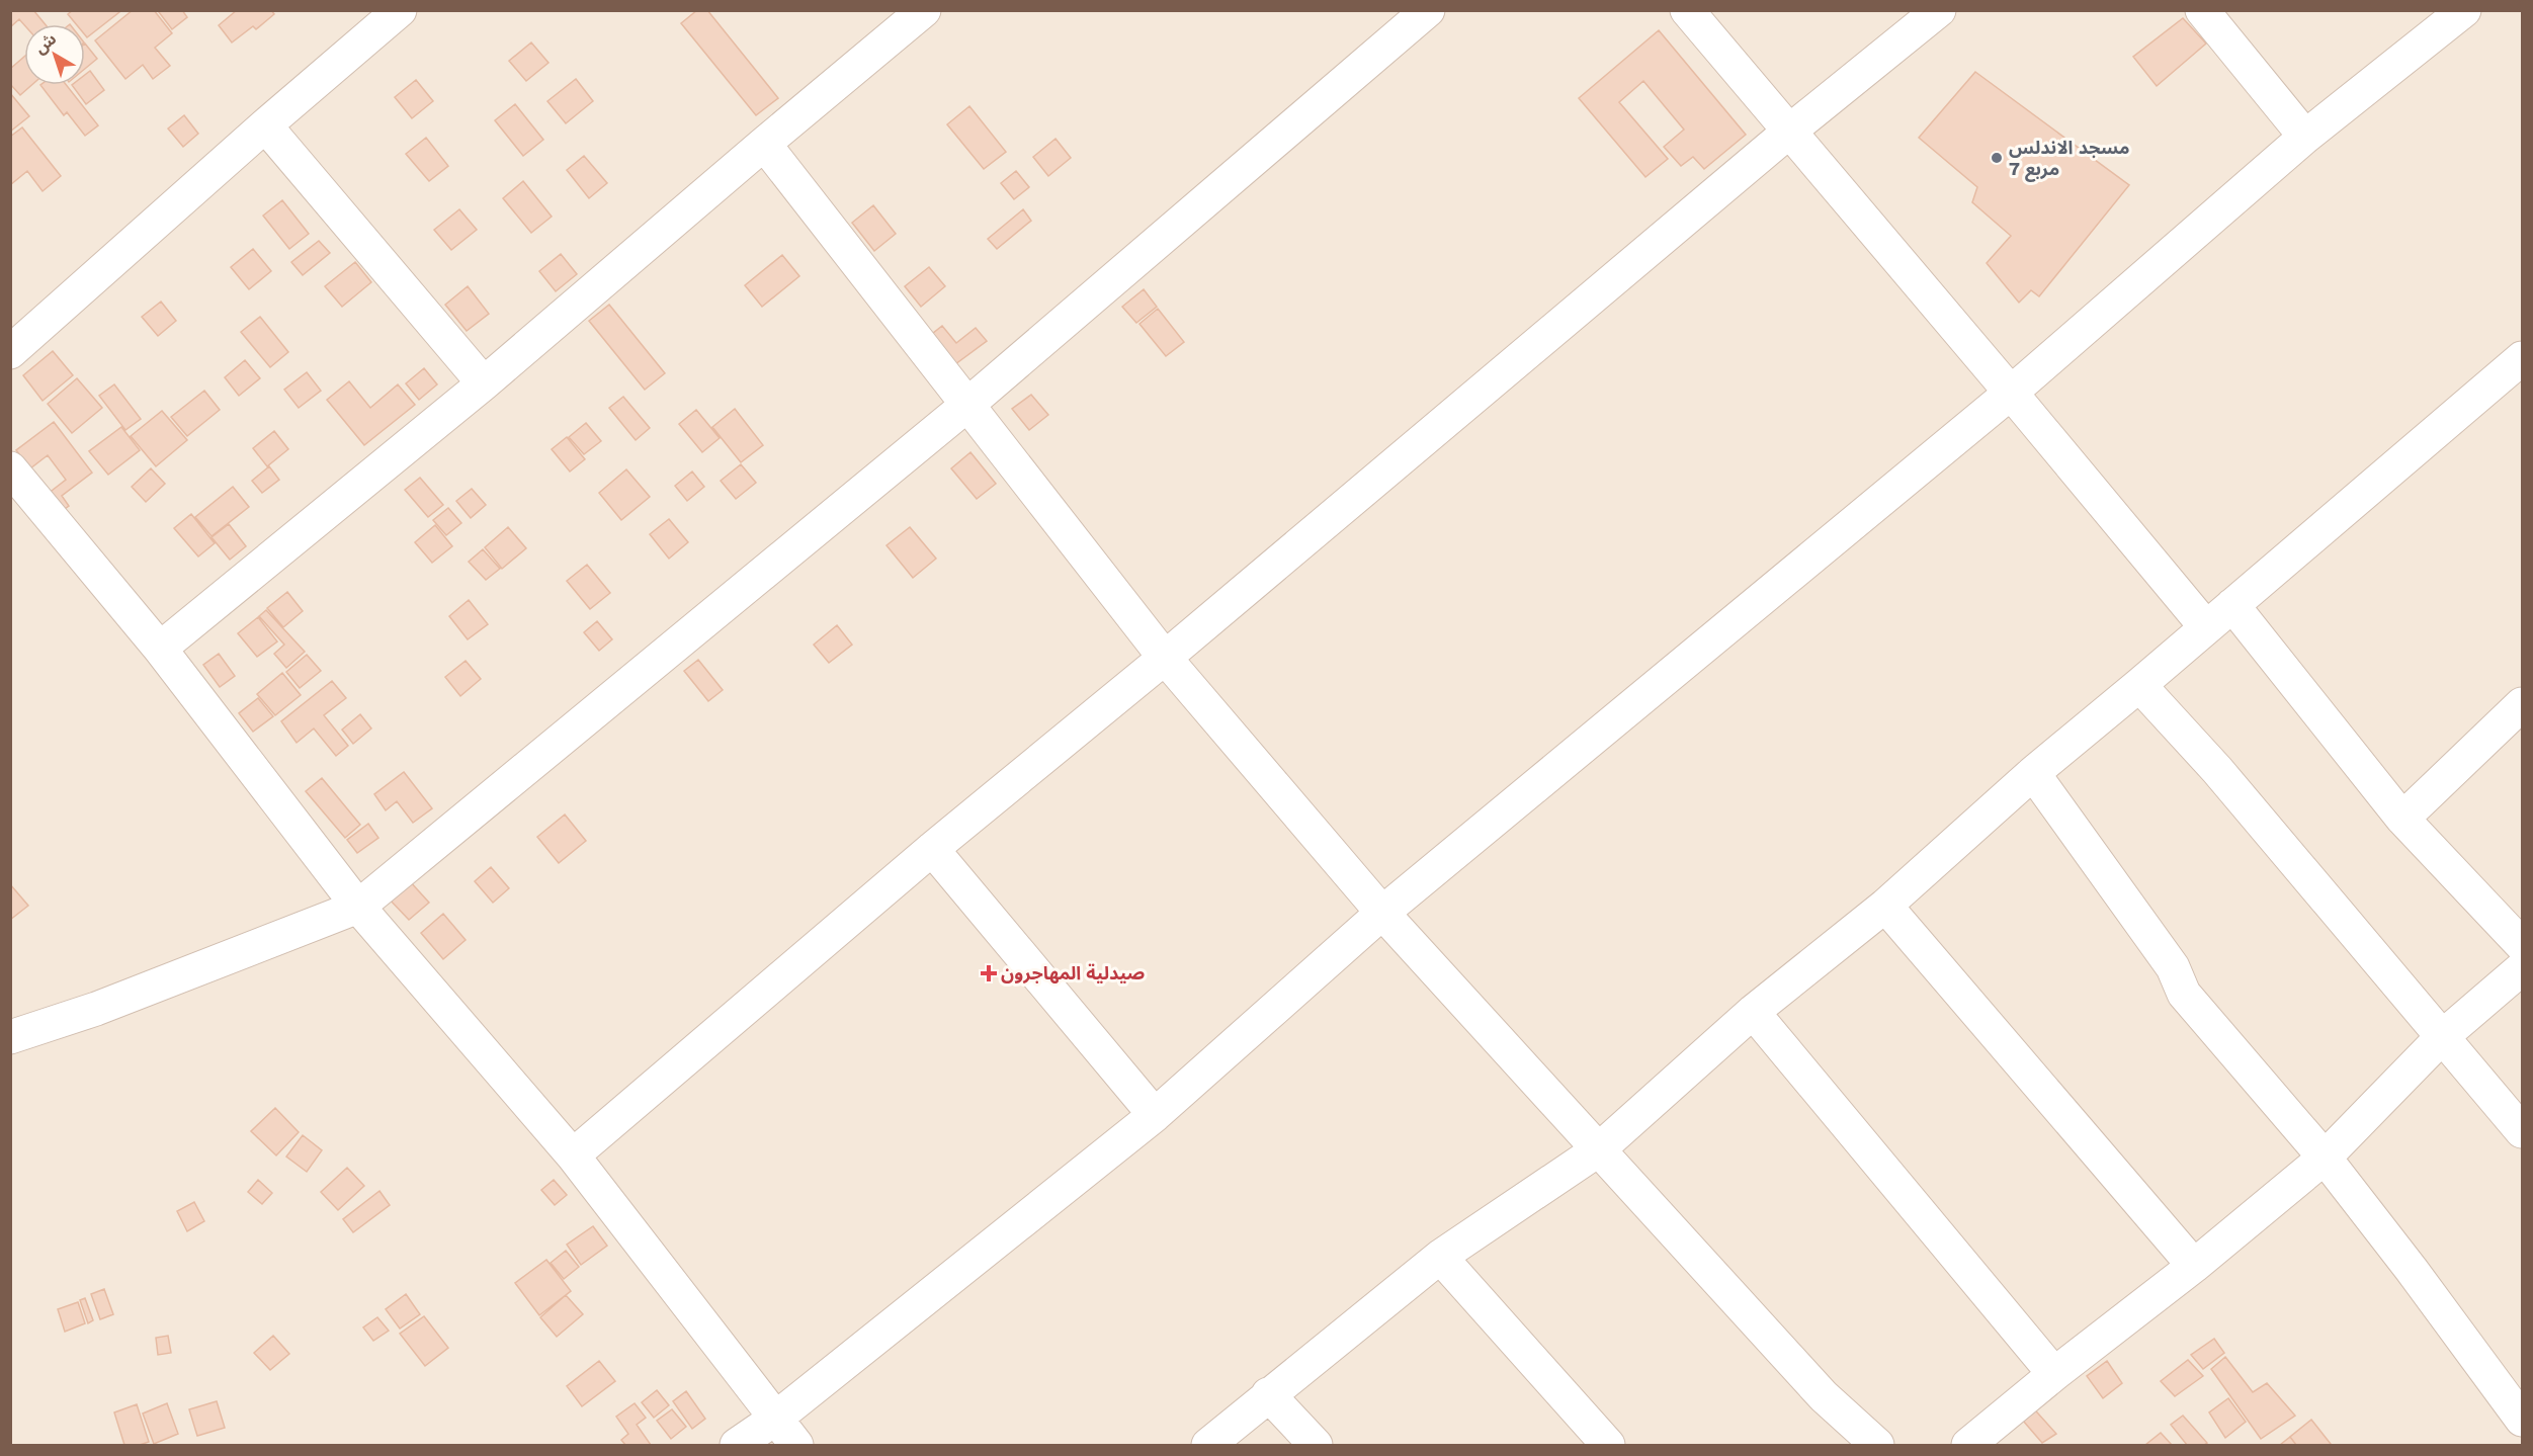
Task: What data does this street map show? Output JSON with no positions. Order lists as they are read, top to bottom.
{
  "places": {
    "other": ["مسجد الاندلس مربع 7"],
    "health": ["صيدلية المهاجرون"]
  },
  "north": "top left"
}
